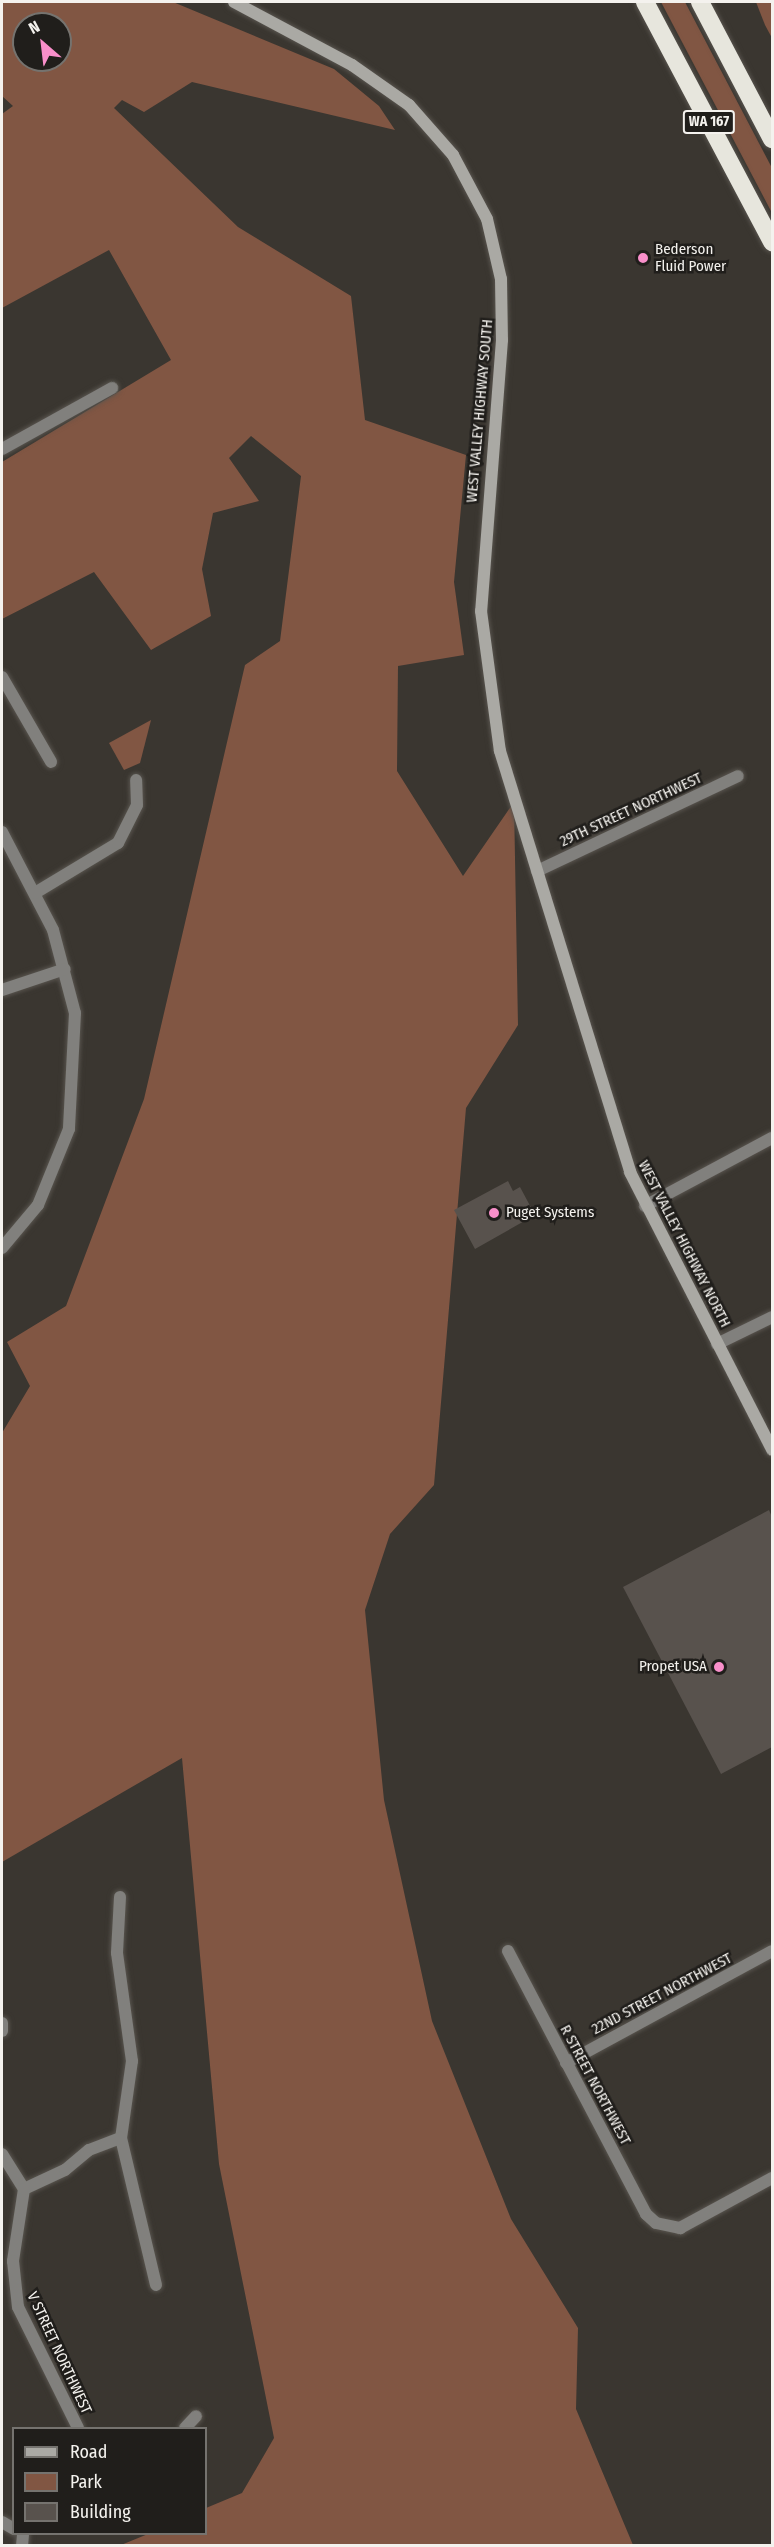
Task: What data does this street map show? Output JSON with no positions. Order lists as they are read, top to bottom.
{
  "streets": {
    "highway": ["WA 167"],
    "main road": ["WEST VALLEY HIGHWAY SOUTH", "WEST VALLEY HIGHWAY NORTH"],
    "street": [
      "29TH STREET NORTHWEST",
      "22ND STREET NORTHWEST",
      "R STREET NORTHWEST",
      "V STREET NORTHWEST"
    ]
  },
  "crossings": [
    ["WEST VALLEY HIGHWAY SOUTH", "29TH STREET NORTHWEST"],
    ["WEST VALLEY HIGHWAY SOUTH", "WEST VALLEY HIGHWAY NORTH"],
    ["29TH STREET NORTHWEST", "WEST VALLEY HIGHWAY NORTH"],
    ["22ND STREET NORTHWEST", "R STREET NORTHWEST"]
  ],
  "places": ["Bederson Fluid Power", "Puget Systems", "Propet USA"],
  "legend": ["Road", "Park", "Building"],
  "north": "top left"
}
